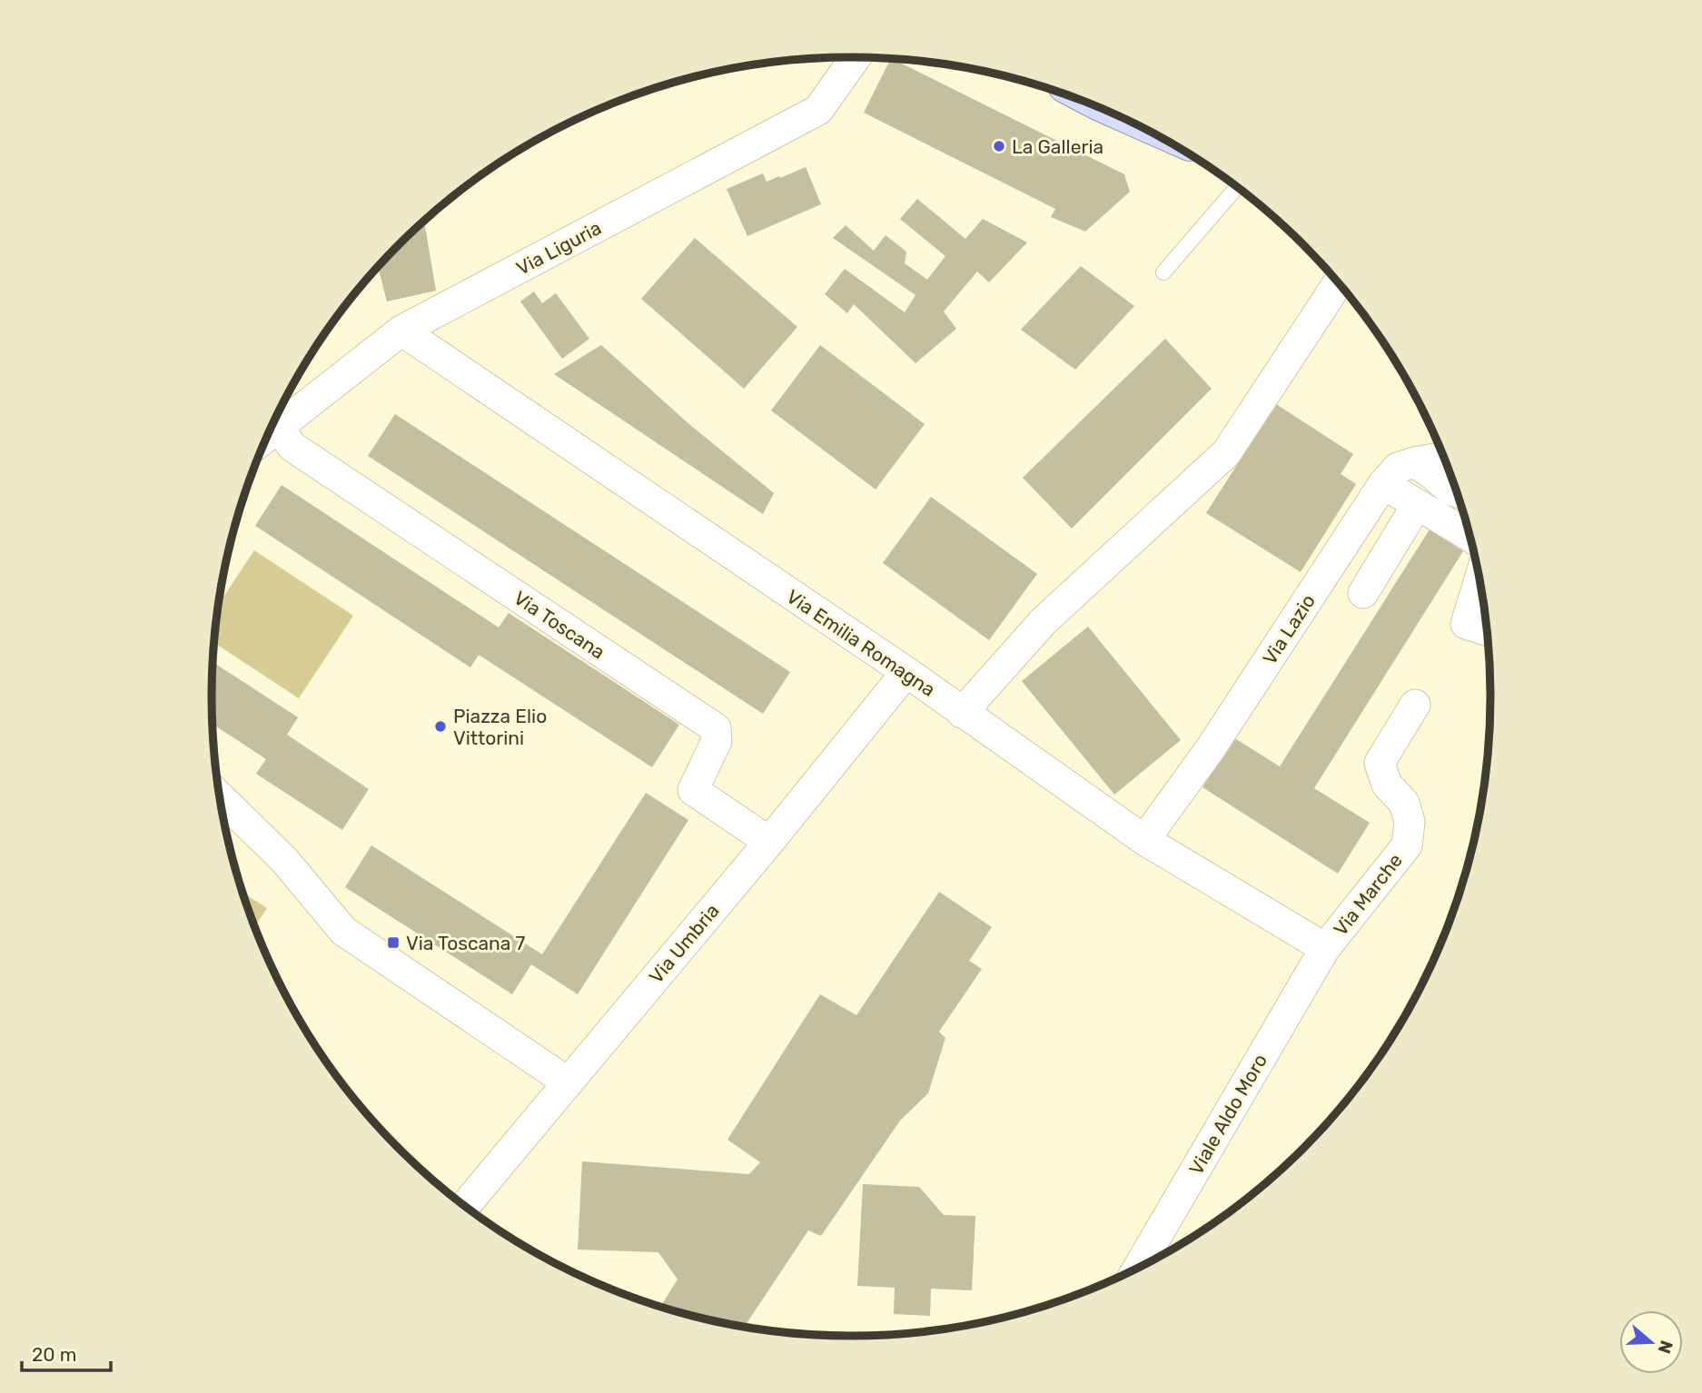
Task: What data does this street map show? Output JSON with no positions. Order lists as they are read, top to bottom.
{
  "streets": {
    "street": [
      "Via Liguria",
      "Via Toscana",
      "Via Lazio",
      "Via Emilia Romagna",
      "Via Marche",
      "Via Umbria",
      "Viale Aldo Moro"
    ]
  },
  "crossings": [
    ["Via Liguria", "Via Toscana"],
    ["Via Liguria", "Via Emilia Romagna"],
    ["Via Toscana", "Via Umbria"],
    ["Via Lazio", "Via Emilia Romagna"],
    ["Via Emilia Romagna", "Via Marche"],
    ["Via Emilia Romagna", "Via Umbria"],
    ["Via Emilia Romagna", "Viale Aldo Moro"],
    ["Via Marche", "Viale Aldo Moro"]
  ],
  "places": {
    "other": ["La Galleria", "Piazza Elio Vittorini"],
    "transit": ["Via Toscana 7"]
  },
  "scale_bar": "20 m",
  "north": "right"
}
